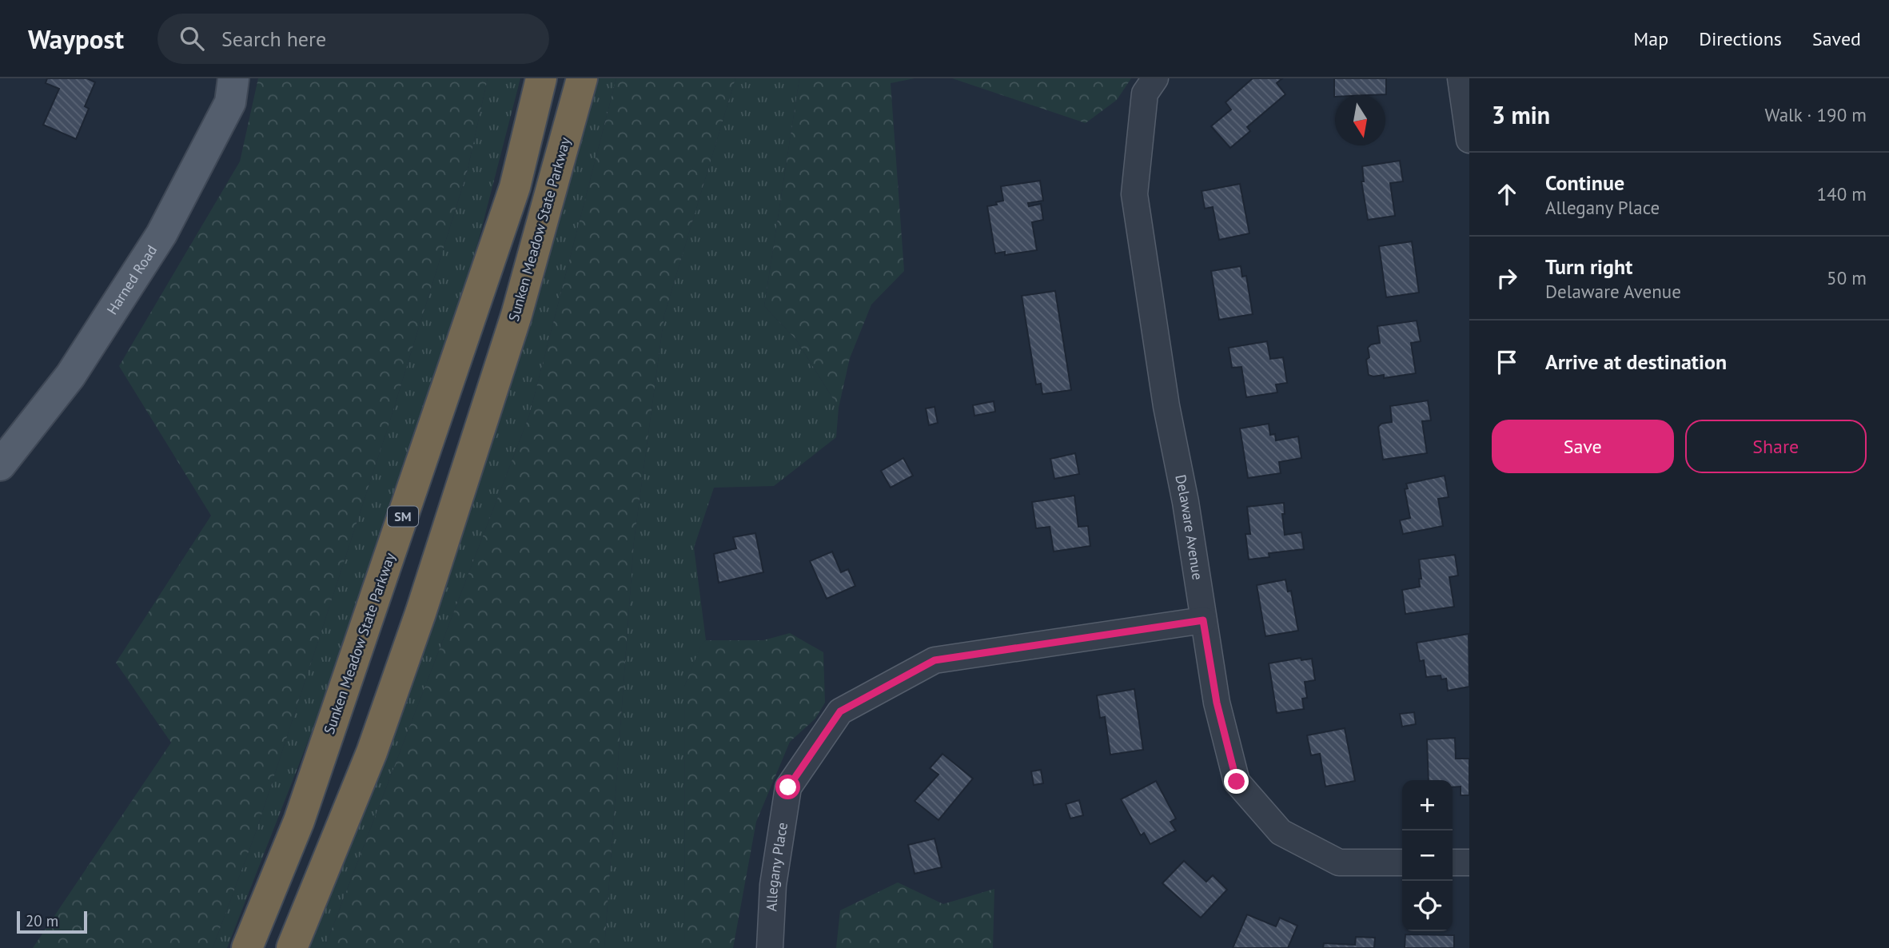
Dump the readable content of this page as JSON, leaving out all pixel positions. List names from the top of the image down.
{
  "streets": {
    "highway": ["Sunken Meadow State Parkway", "SM"],
    "main road": ["Harned Road"],
    "street": ["Delaware Avenue", "Allegany Place"]
  },
  "crossings": [
    ["Delaware Avenue", "Allegany Place"]
  ],
  "scale_bar": "20 m",
  "north": "bottom",
  "page": {
    "header": "Waypost",
    "search": "Search here",
    "nav": ["Map", "Directions", "Saved"],
    "heading": ["3 min", "Walk · 190 m"],
    "list": [
      ["Continue", "Allegany Place", "140 m"],
      ["Turn right", "Delaware Avenue", "50 m"],
      "Arrive at destination"
    ],
    "buttons": ["Save", "Share"],
    "map_buttons": ["+", "−"],
    "scale": "20 m"
  }
}
